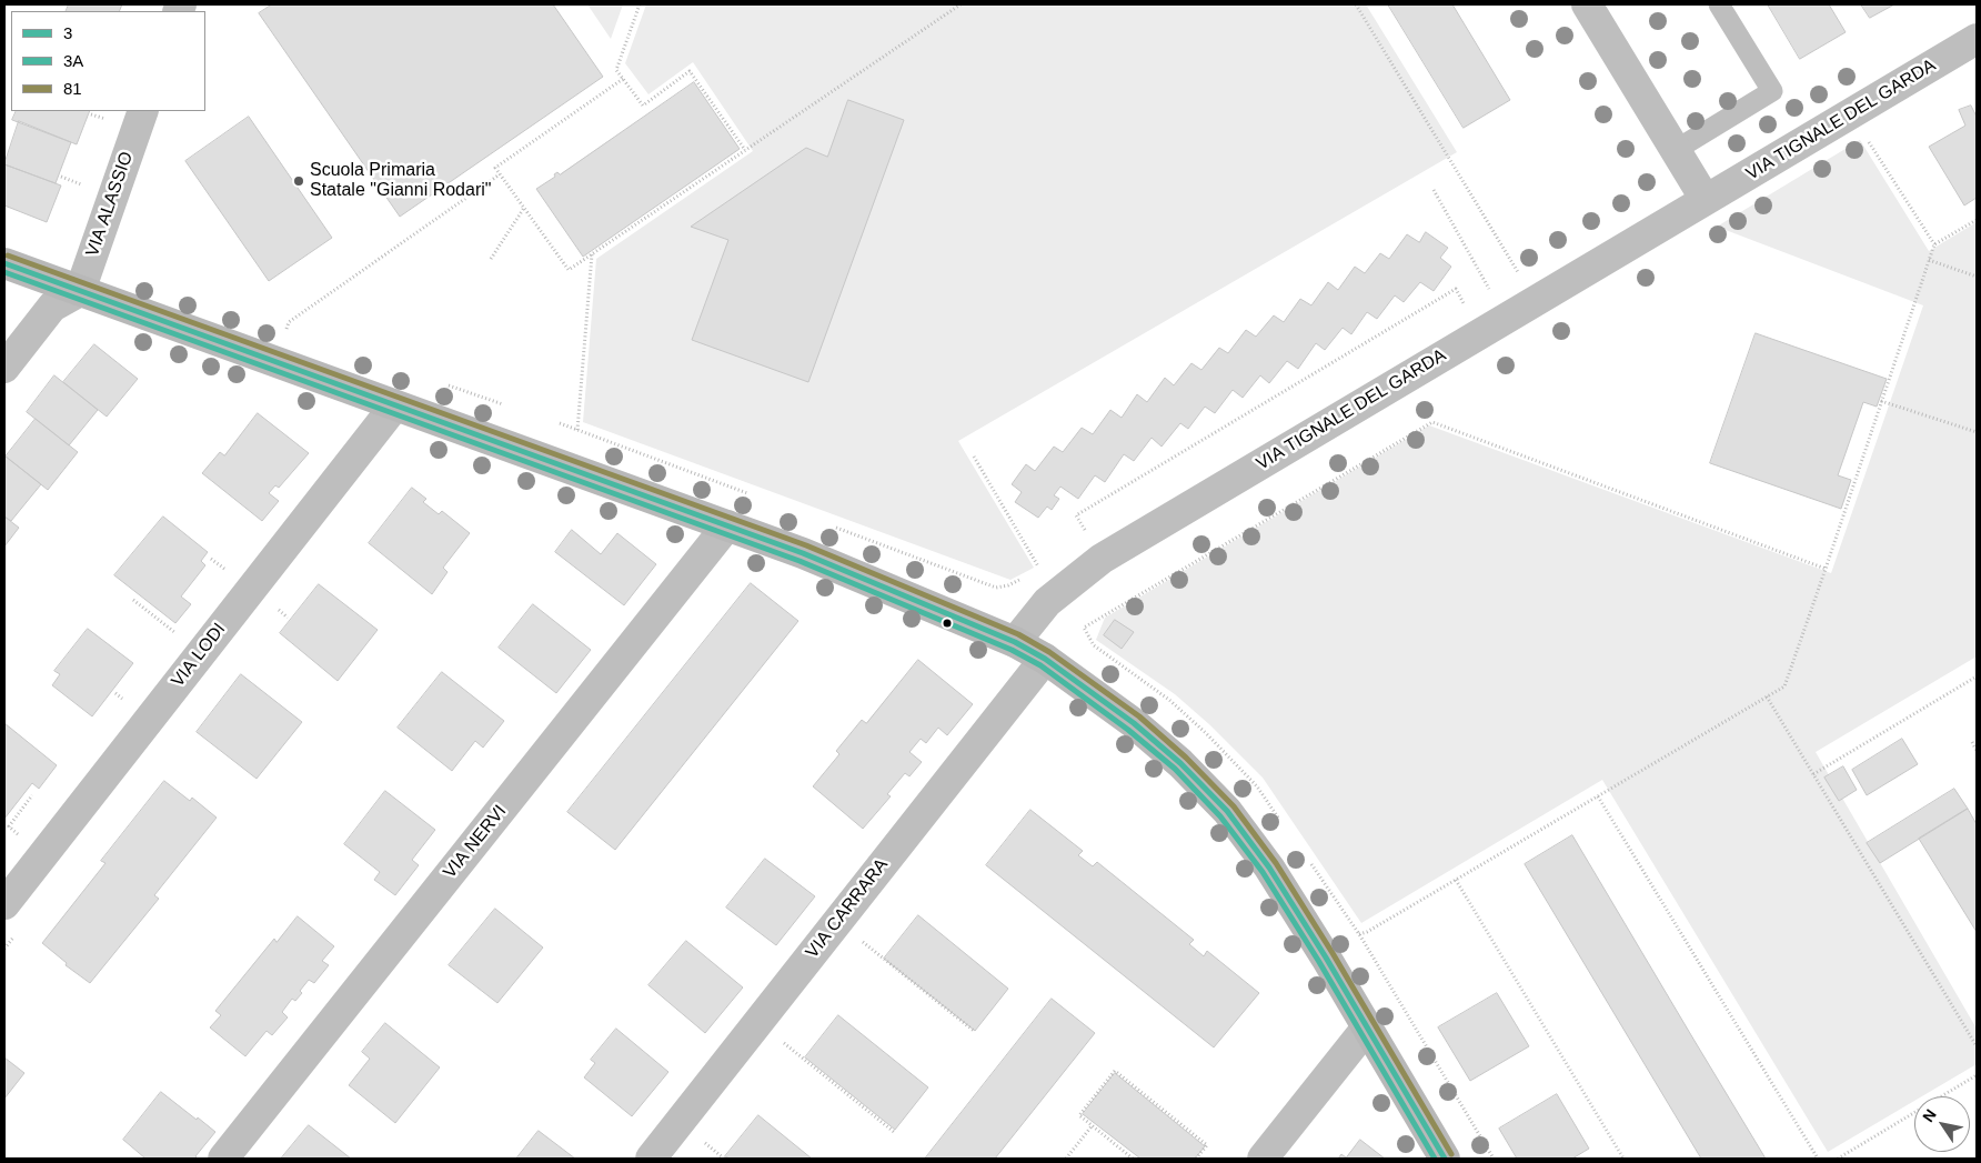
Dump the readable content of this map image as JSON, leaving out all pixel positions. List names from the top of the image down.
{
  "streets": {
    "street": [
      "VIA TIGNALE DEL GARDA",
      "VIA ALASSIO",
      "VIA LODI",
      "VIA NERVI",
      "VIA CARRARA"
    ]
  },
  "places": ["Scuola Primaria Statale \"Gianni Rodari\""],
  "lines": ["transit line 81", "transit line 3", "transit line 3A"],
  "legend": ["3", "3A", "81"],
  "north": "top left"
}
